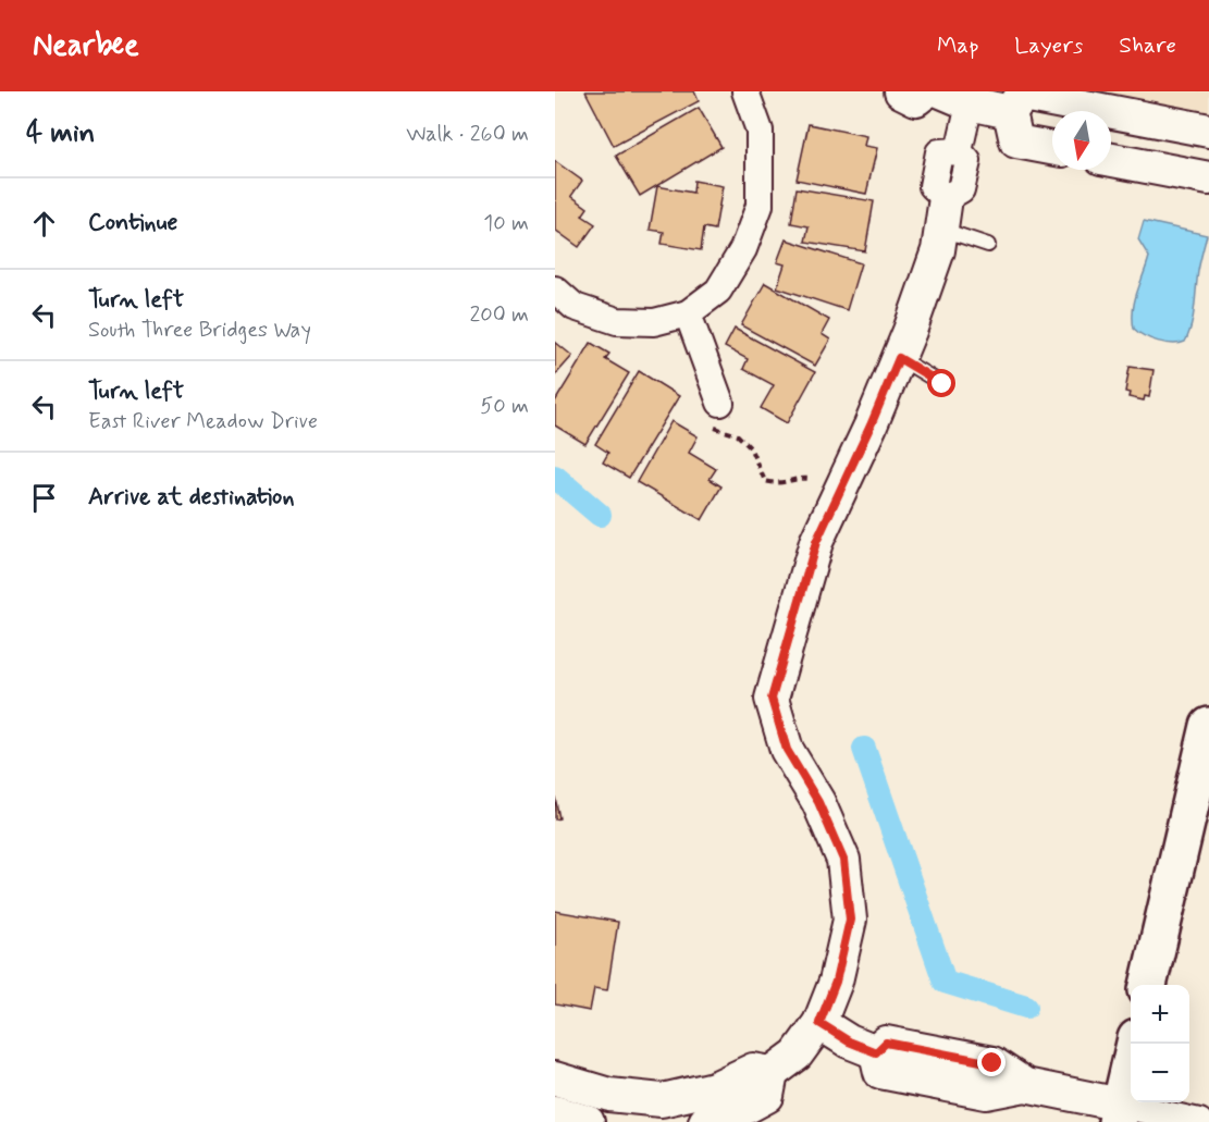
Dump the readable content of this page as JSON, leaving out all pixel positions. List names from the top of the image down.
{
  "north": "bottom",
  "page": {
    "header": "Nearbee",
    "nav": ["Map", "Layers", "Share"],
    "heading": ["4 min", "Walk · 260 m"],
    "list": [
      ["Continue", "10 m"],
      ["Turn left", "South Three Bridges Way", "200 m"],
      ["Turn left", "East River Meadow Drive", "50 m"],
      "Arrive at destination"
    ],
    "map_buttons": ["+", "−"]
  }
}
